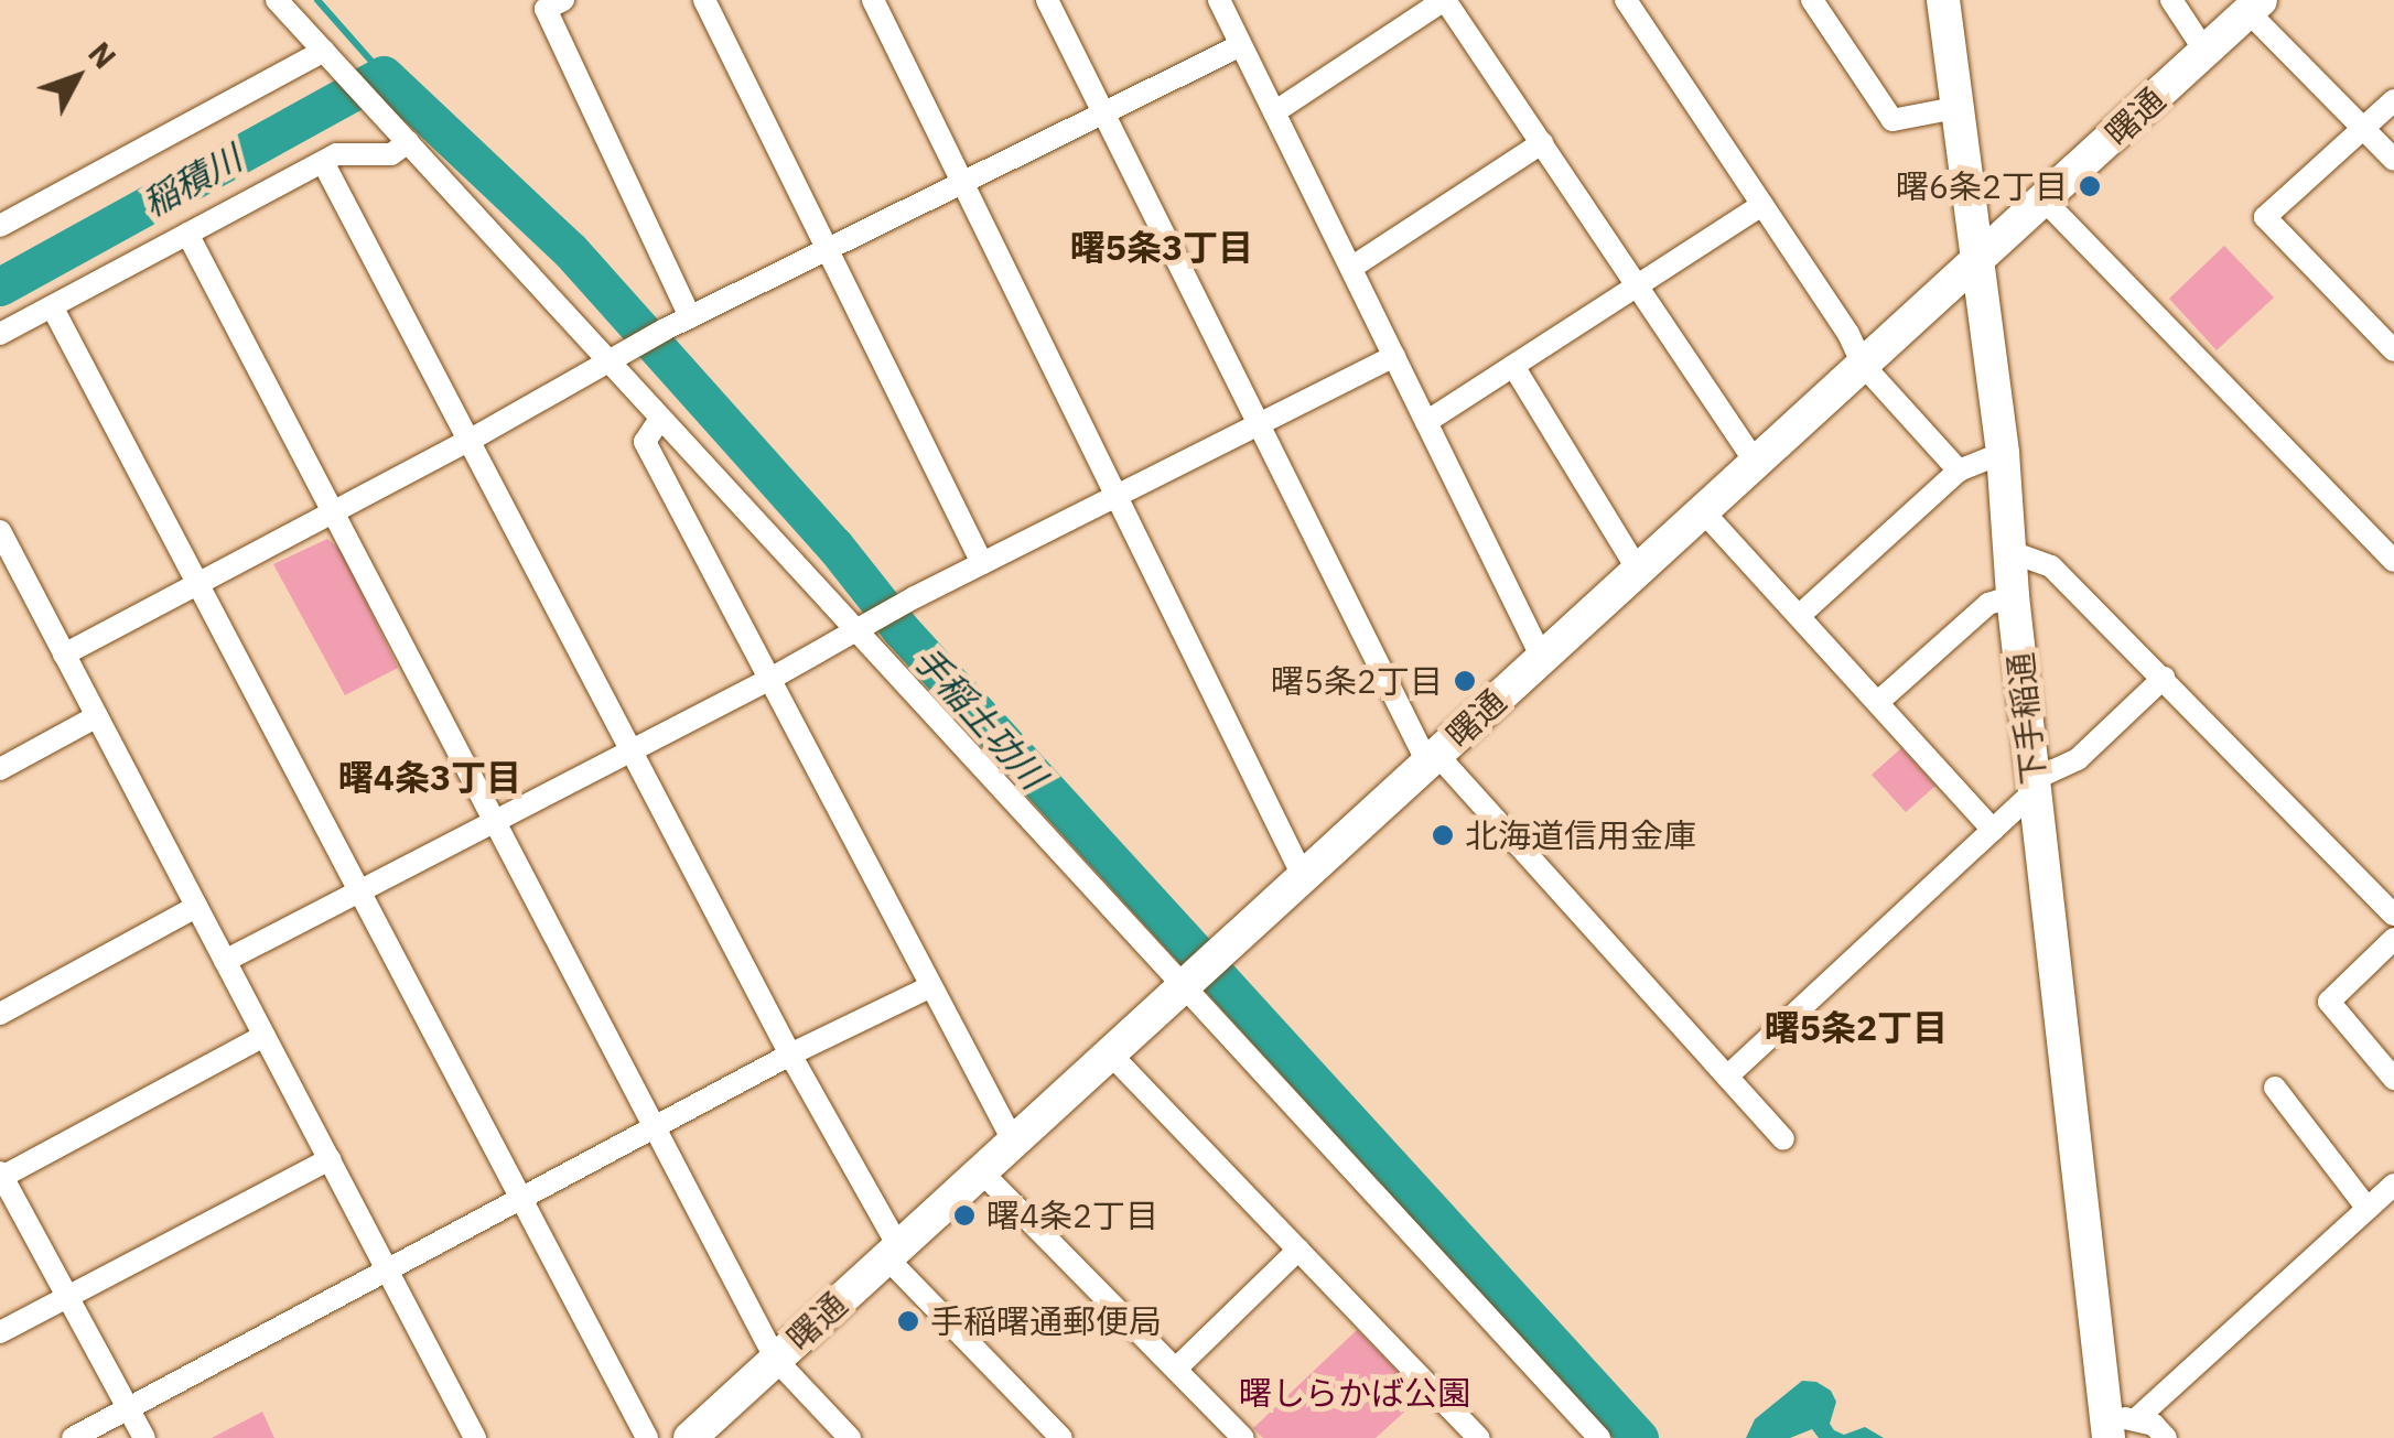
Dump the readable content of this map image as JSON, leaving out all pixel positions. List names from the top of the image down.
{
  "streets": {
    "street": ["曙通", "下手稲通"]
  },
  "crossings": [
    ["曙通", "下手稲通"]
  ],
  "districts": ["曙5条3丁目", "曙4条3丁目", "曙5条2丁目"],
  "water": ["稲積川", "手稲土功川"],
  "parks": ["曙しらかば公園"],
  "places": [
    "曙6条2丁目",
    "曙5条2丁目",
    "北海道信用金庫",
    "曙4条2丁目",
    "手稲曙通郵便局"
  ],
  "north": "top right"
}
